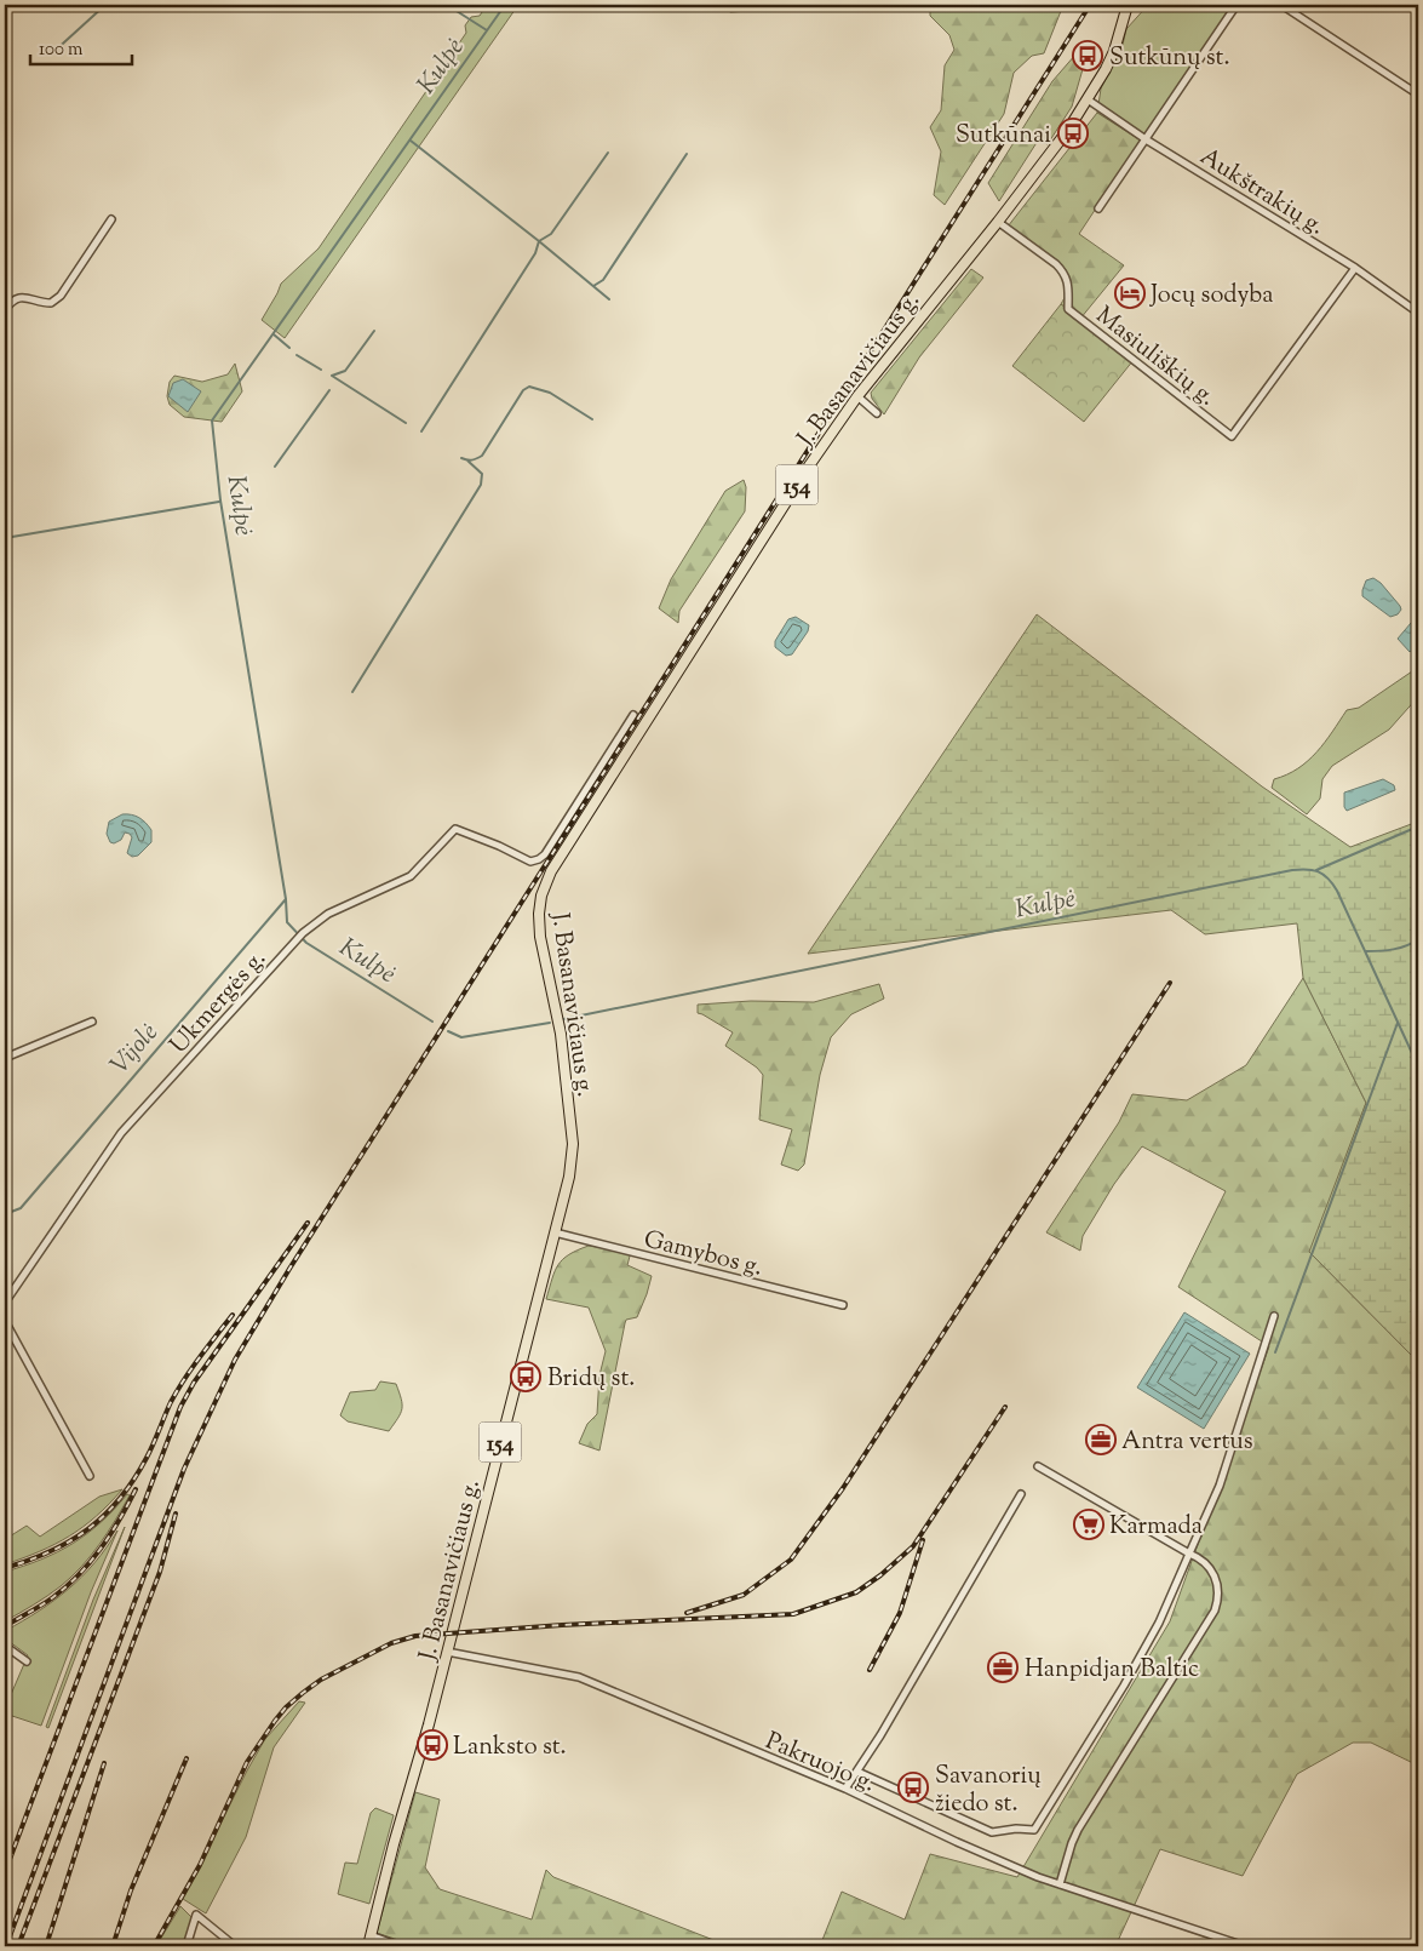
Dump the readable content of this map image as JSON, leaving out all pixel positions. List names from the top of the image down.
{
  "streets": {
    "main road": ["J. Basanavičiaus g.", "154"],
    "street": [
      "Aukštrakių g.",
      "Masiuliškių g.",
      "Ukmergės g.",
      "Gamybos g.",
      "Pakruojo g."
    ]
  },
  "crossings": [
    ["Aukštrakių g.", "Masiuliškių g."],
    ["Aukštrakių g.", "J. Basanavičiaus g."],
    ["Masiuliškių g.", "J. Basanavičiaus g."],
    ["J. Basanavičiaus g.", "Gamybos g."],
    ["J. Basanavičiaus g.", "Pakruojo g."]
  ],
  "water": ["Kulpė", "Vijolė"],
  "places": {
    "bus stop": [
      "Sutkūnų st.",
      "Sutkūnai",
      "Bridų st.",
      "Lanksto st.",
      "Savanorių žiedo st."
    ],
    "hotel": ["Jocų sodyba"],
    "office": ["Antra vertus", "Hanpidjan Baltic"],
    "supermarket": ["Karmada"]
  },
  "scale_bar": "100 m"
}
